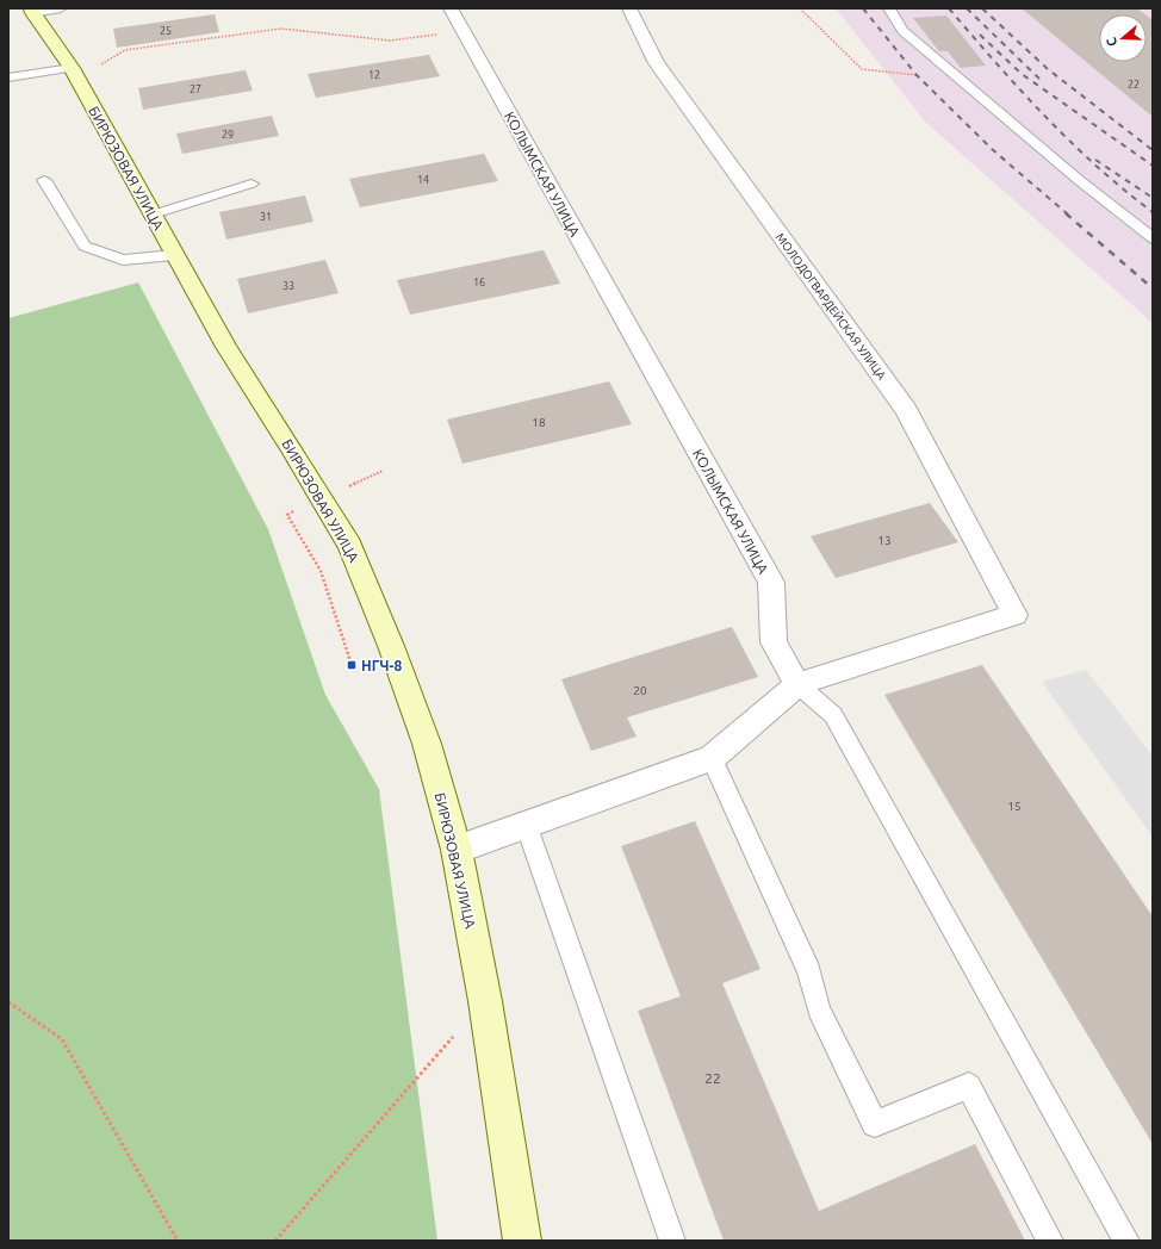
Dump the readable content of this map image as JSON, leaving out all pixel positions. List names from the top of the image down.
{
  "streets": {
    "main road": ["БИРЮЗОВАЯ УЛИЦА"],
    "street": ["КОЛЫМСКАЯ УЛИЦА", "МОЛОДОГВАРДЕЙСКАЯ УЛИЦА"]
  },
  "crossings": [
    ["КОЛЫМСКАЯ УЛИЦА", "МОЛОДОГВАРДЕЙСКАЯ УЛИЦА"]
  ],
  "places": {
    "transit": ["НГЧ-8"]
  },
  "house_numbers": [
    "25",
    "12",
    "22",
    "27",
    "29",
    "14",
    "31",
    "16",
    "33",
    "18",
    "13",
    "20",
    "15",
    "22"
  ],
  "north": "left"
}
